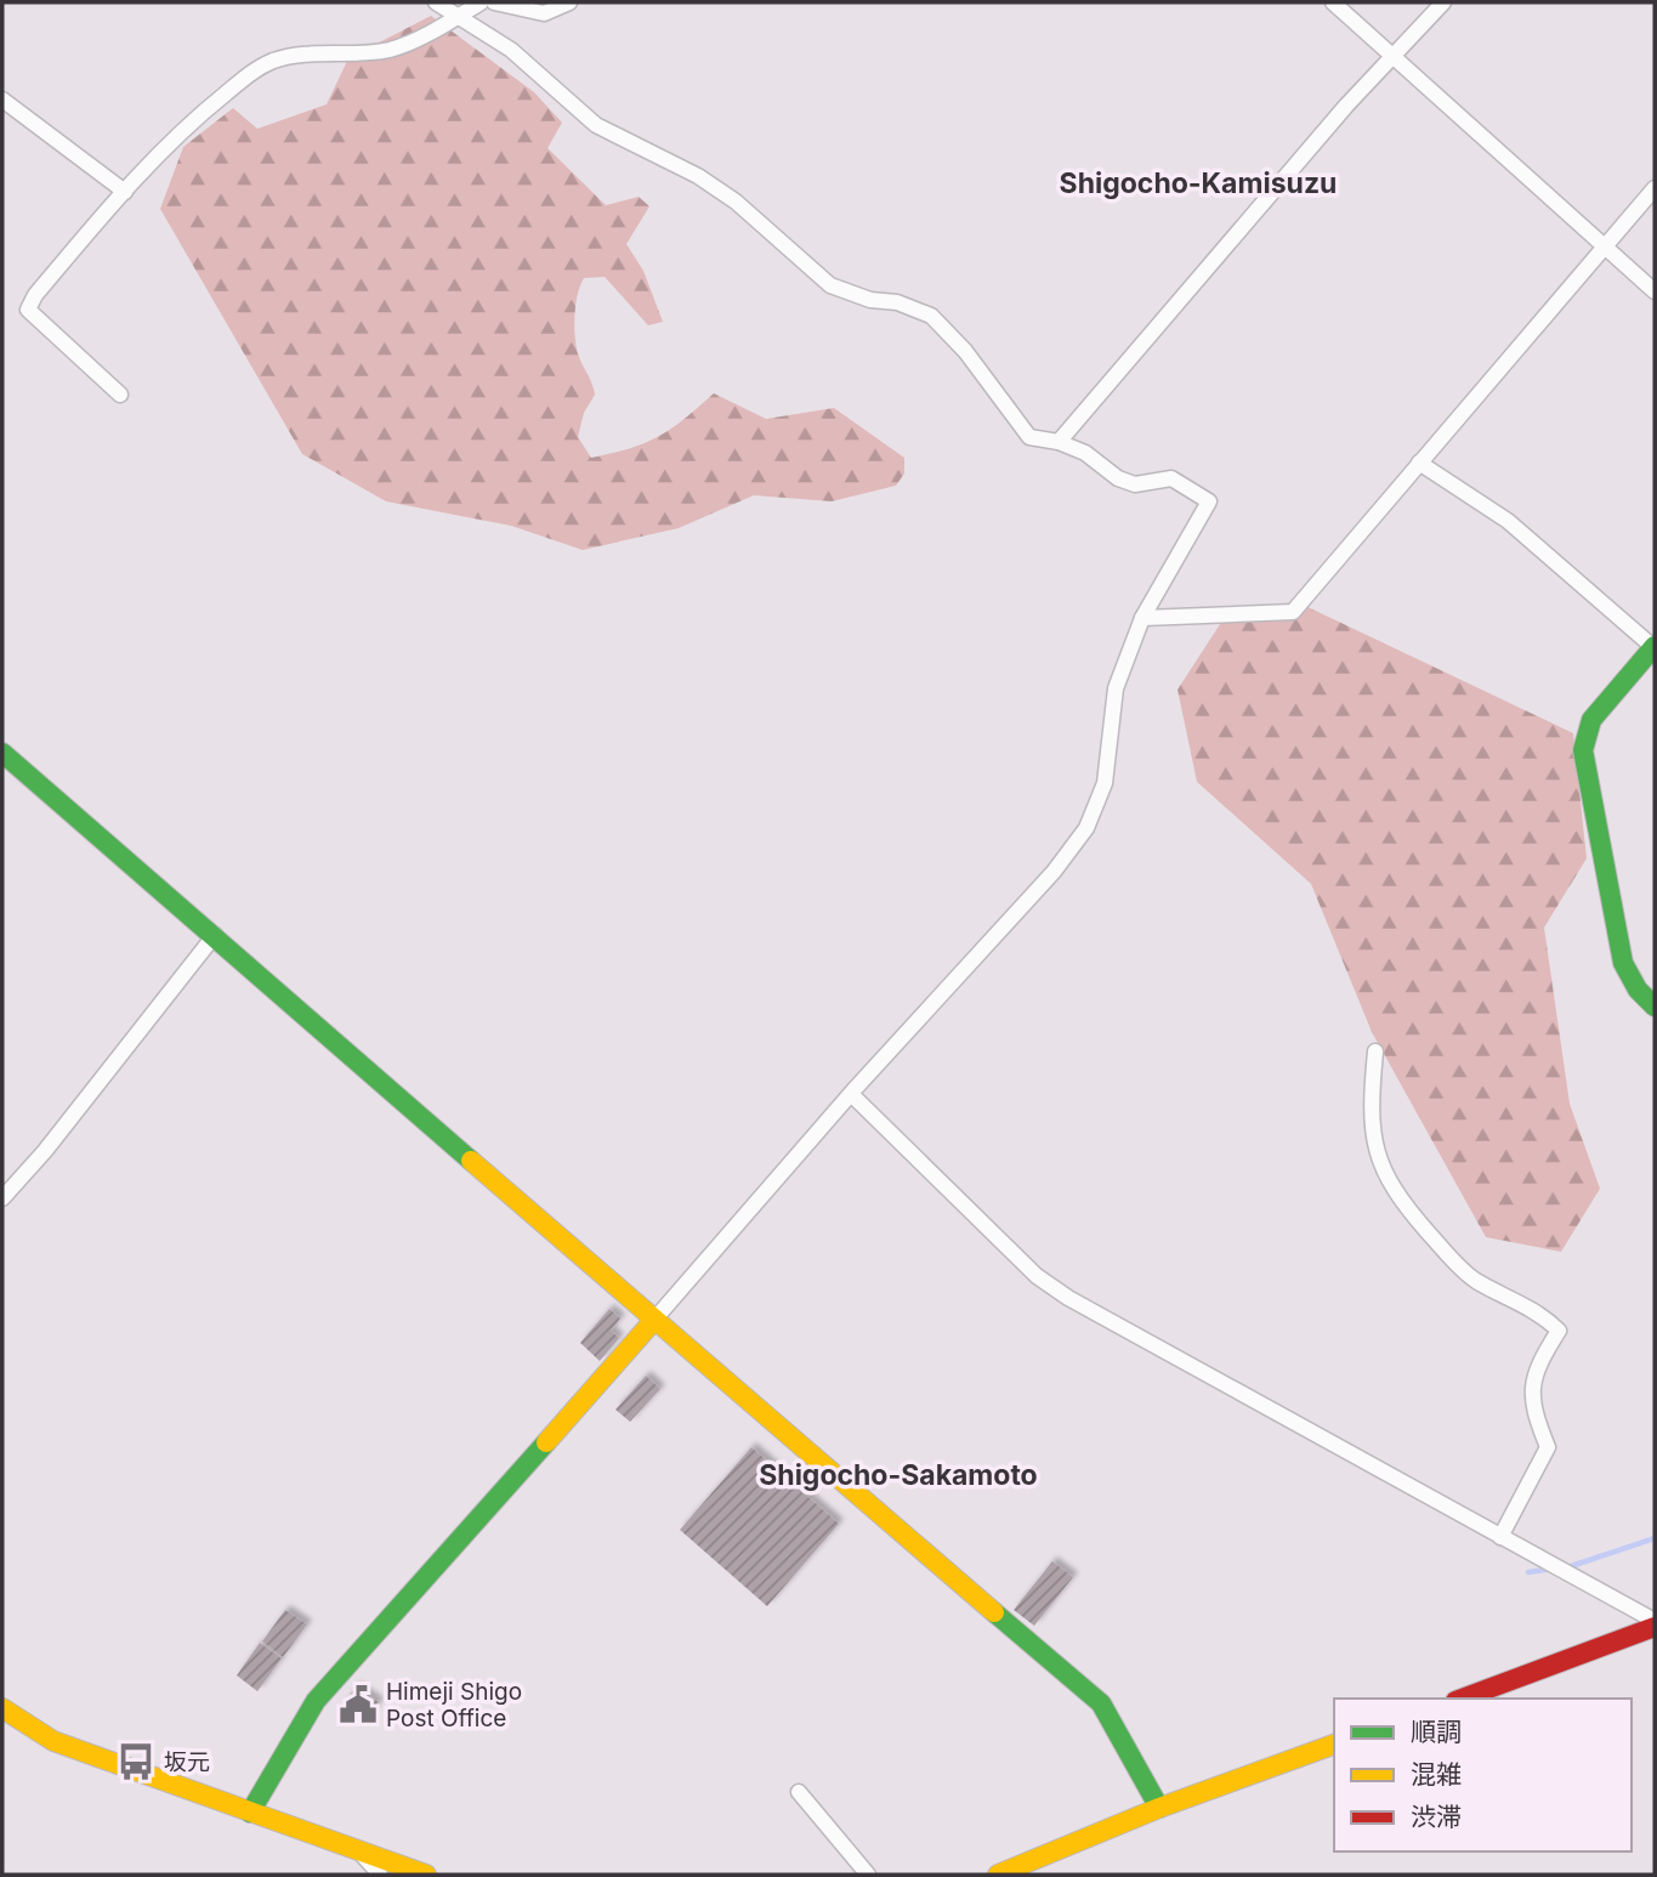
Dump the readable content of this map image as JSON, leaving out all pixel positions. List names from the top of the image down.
{
  "districts": ["Shigocho-Kamisuzu", "Shigocho-Sakamoto"],
  "places": {
    "public building": ["Himeji Shigo Post Office"],
    "bus stop": ["坂元"]
  },
  "legend": ["順調", "混雑", "渋滞"]
}
